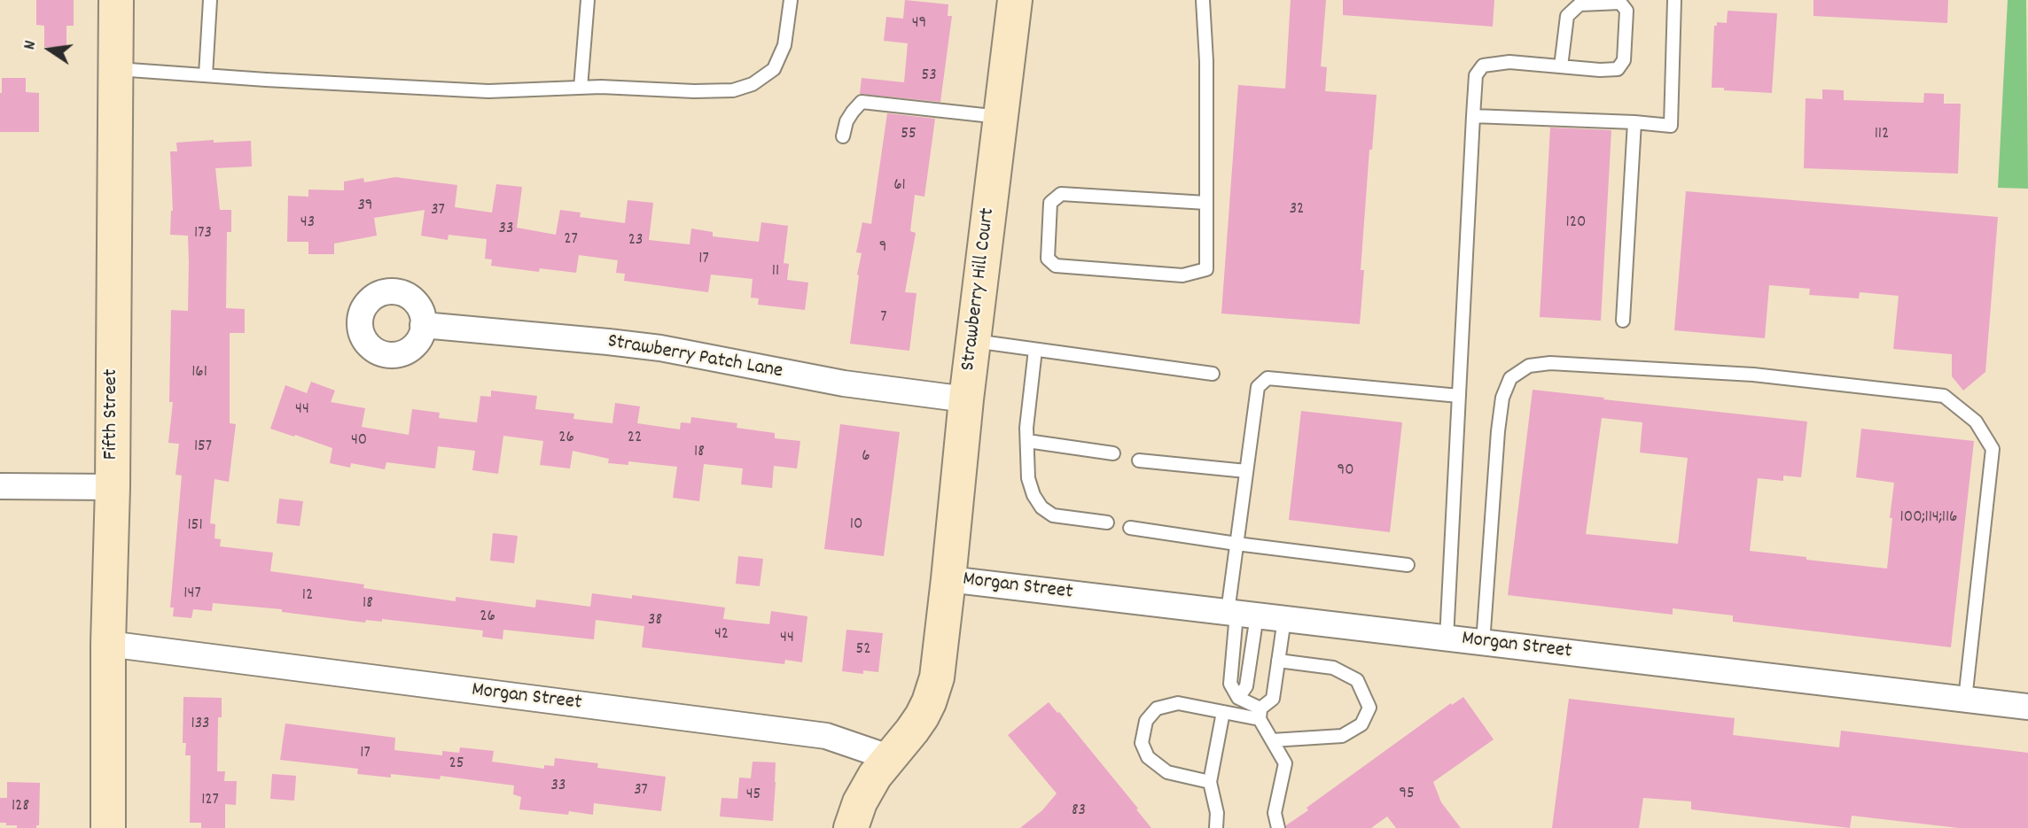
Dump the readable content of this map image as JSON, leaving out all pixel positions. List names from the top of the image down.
{
  "streets": {
    "street": [
      "Strawberry Hill Court",
      "Strawberry Patch Lane",
      "Fifth Street",
      "Morgan Street"
    ]
  },
  "crossings": [
    ["Strawberry Hill Court", "Strawberry Patch Lane"],
    ["Strawberry Hill Court", "Morgan Street"],
    ["Fifth Street", "Morgan Street"]
  ],
  "house_numbers": [
    "49",
    "53",
    "55",
    "112",
    "61",
    "39",
    "32",
    "37",
    "43",
    "120",
    "33",
    "173",
    "27",
    "23",
    "9",
    "17",
    "11",
    "7",
    "161",
    "44",
    "26",
    "22",
    "40",
    "157",
    "18",
    "6",
    "90",
    "100;114;116",
    "10",
    "151",
    "147",
    "12",
    "18",
    "26",
    "38",
    "42",
    "44",
    "52",
    "133",
    "17",
    "25",
    "33",
    "37",
    "95",
    "45",
    "127",
    "128",
    "83"
  ],
  "north": "left"
}
